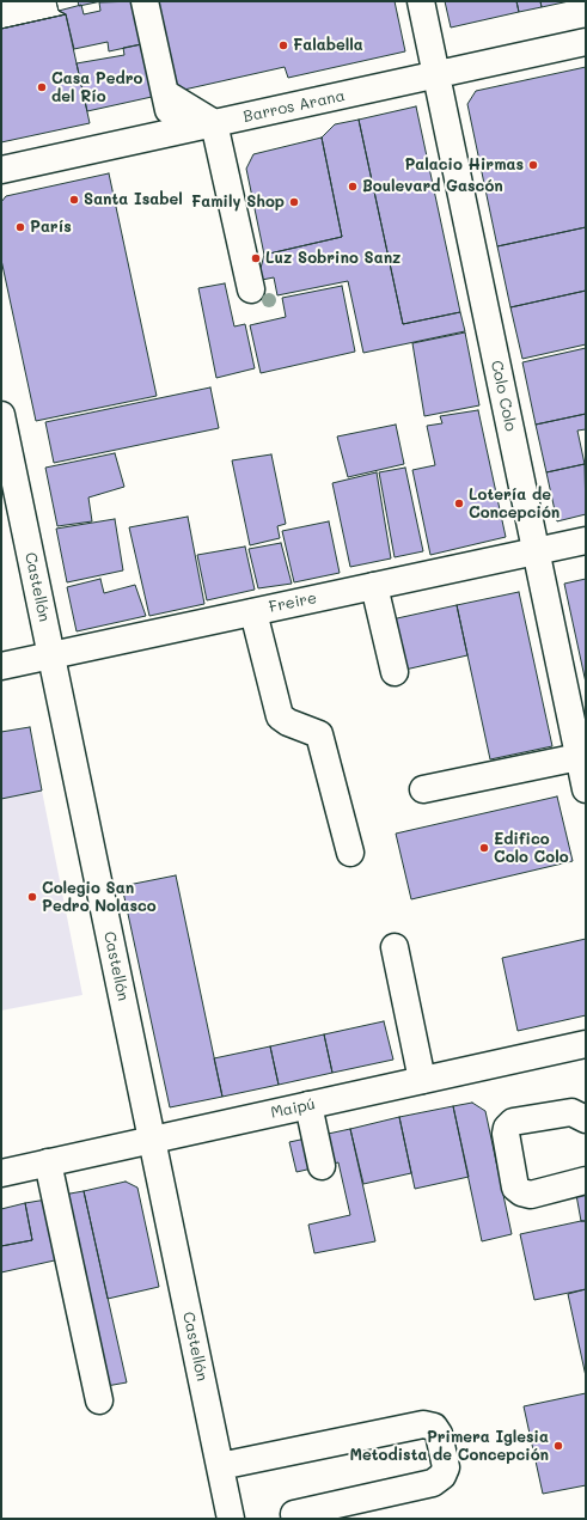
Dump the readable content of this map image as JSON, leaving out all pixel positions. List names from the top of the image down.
{
  "streets": {
    "street": [
      "Barros Arana",
      "Colo Colo",
      "Castellón",
      "Freire",
      "Maipú"
    ]
  },
  "crossings": [
    ["Barros Arana", "Colo Colo"],
    ["Colo Colo", "Freire"],
    ["Castellón", "Freire"],
    ["Castellón", "Maipú"]
  ],
  "places": [
    "Falabella",
    "Casa Pedro del Río",
    "Palacio Hirmas",
    "Boulevard Gascón",
    "Santa Isabel",
    "Family Shop",
    "París",
    "Luz Sobrino Sanz",
    "Lotería de Concepción",
    "Edifico Colo Colo",
    "Colegio San Pedro Nolasco",
    "Primera Iglesia Metodista de Concepción"
  ]
}
